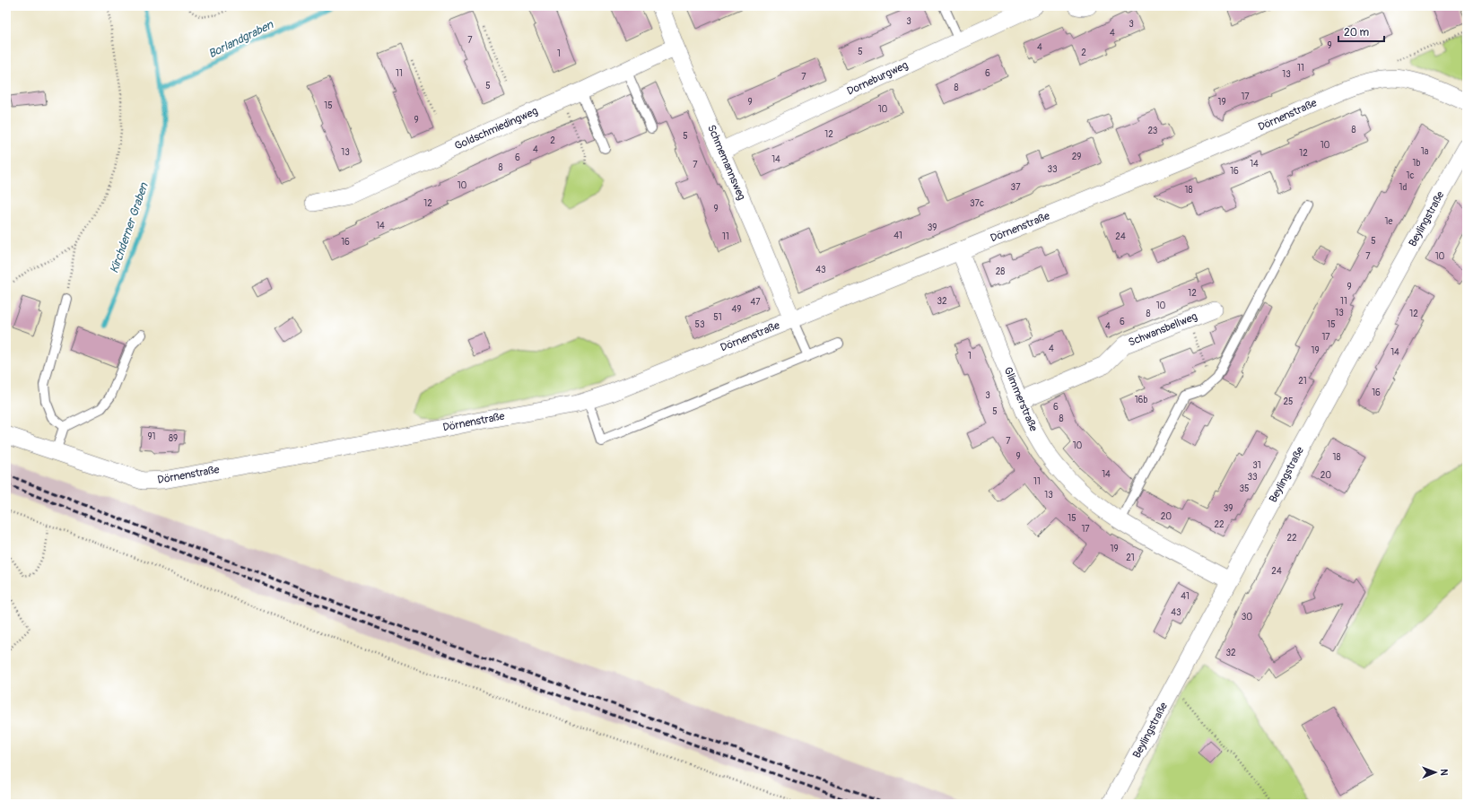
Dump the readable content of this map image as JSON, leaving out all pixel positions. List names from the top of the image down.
{
  "streets": {
    "street": [
      "Dorneburgweg",
      "Dörnenstraße",
      "Goldschmiedingweg",
      "Schmemannsweg",
      "Beylingstraße",
      "Schwansbellweg",
      "Glimmerstraße"
    ]
  },
  "crossings": [
    ["Dorneburgweg", "Schmemannsweg"],
    ["Dörnenstraße", "Schmemannsweg"],
    ["Dörnenstraße", "Glimmerstraße"],
    ["Goldschmiedingweg", "Schmemannsweg"],
    ["Beylingstraße", "Glimmerstraße"],
    ["Schwansbellweg", "Glimmerstraße"]
  ],
  "water": ["Borlandgraben", "Kirchderner Graben"],
  "house_numbers": [
    "3",
    "3",
    "4",
    "7",
    "9",
    "4",
    "5",
    "2",
    "1",
    "11",
    "11",
    "6",
    "13",
    "7",
    "5",
    "8",
    "17",
    "9",
    "19",
    "15",
    "10",
    "9",
    "8",
    "23",
    "12",
    "5",
    "2",
    "10",
    "4",
    "1a",
    "13",
    "12",
    "29",
    "6",
    "14",
    "1b",
    "14",
    "7",
    "8",
    "33",
    "16",
    "1c",
    "10",
    "37",
    "1d",
    "18",
    "12",
    "37c",
    "9",
    "1e",
    "14",
    "39",
    "41",
    "11",
    "24",
    "5",
    "16",
    "7",
    "10",
    "43",
    "28",
    "9",
    "12",
    "32",
    "11",
    "47",
    "10",
    "49",
    "13",
    "8",
    "12",
    "51",
    "6",
    "53",
    "15",
    "4",
    "17",
    "4",
    "19",
    "14",
    "1",
    "21",
    "16",
    "3",
    "16b",
    "25",
    "6",
    "5",
    "8",
    "91",
    "89",
    "7",
    "10",
    "9",
    "18",
    "31",
    "14",
    "20",
    "33",
    "11",
    "35",
    "13",
    "39",
    "20",
    "15",
    "22",
    "17",
    "22",
    "19",
    "21",
    "24",
    "41",
    "43",
    "30",
    "32"
  ],
  "scale_bar": "20 m",
  "north": "right"
}
